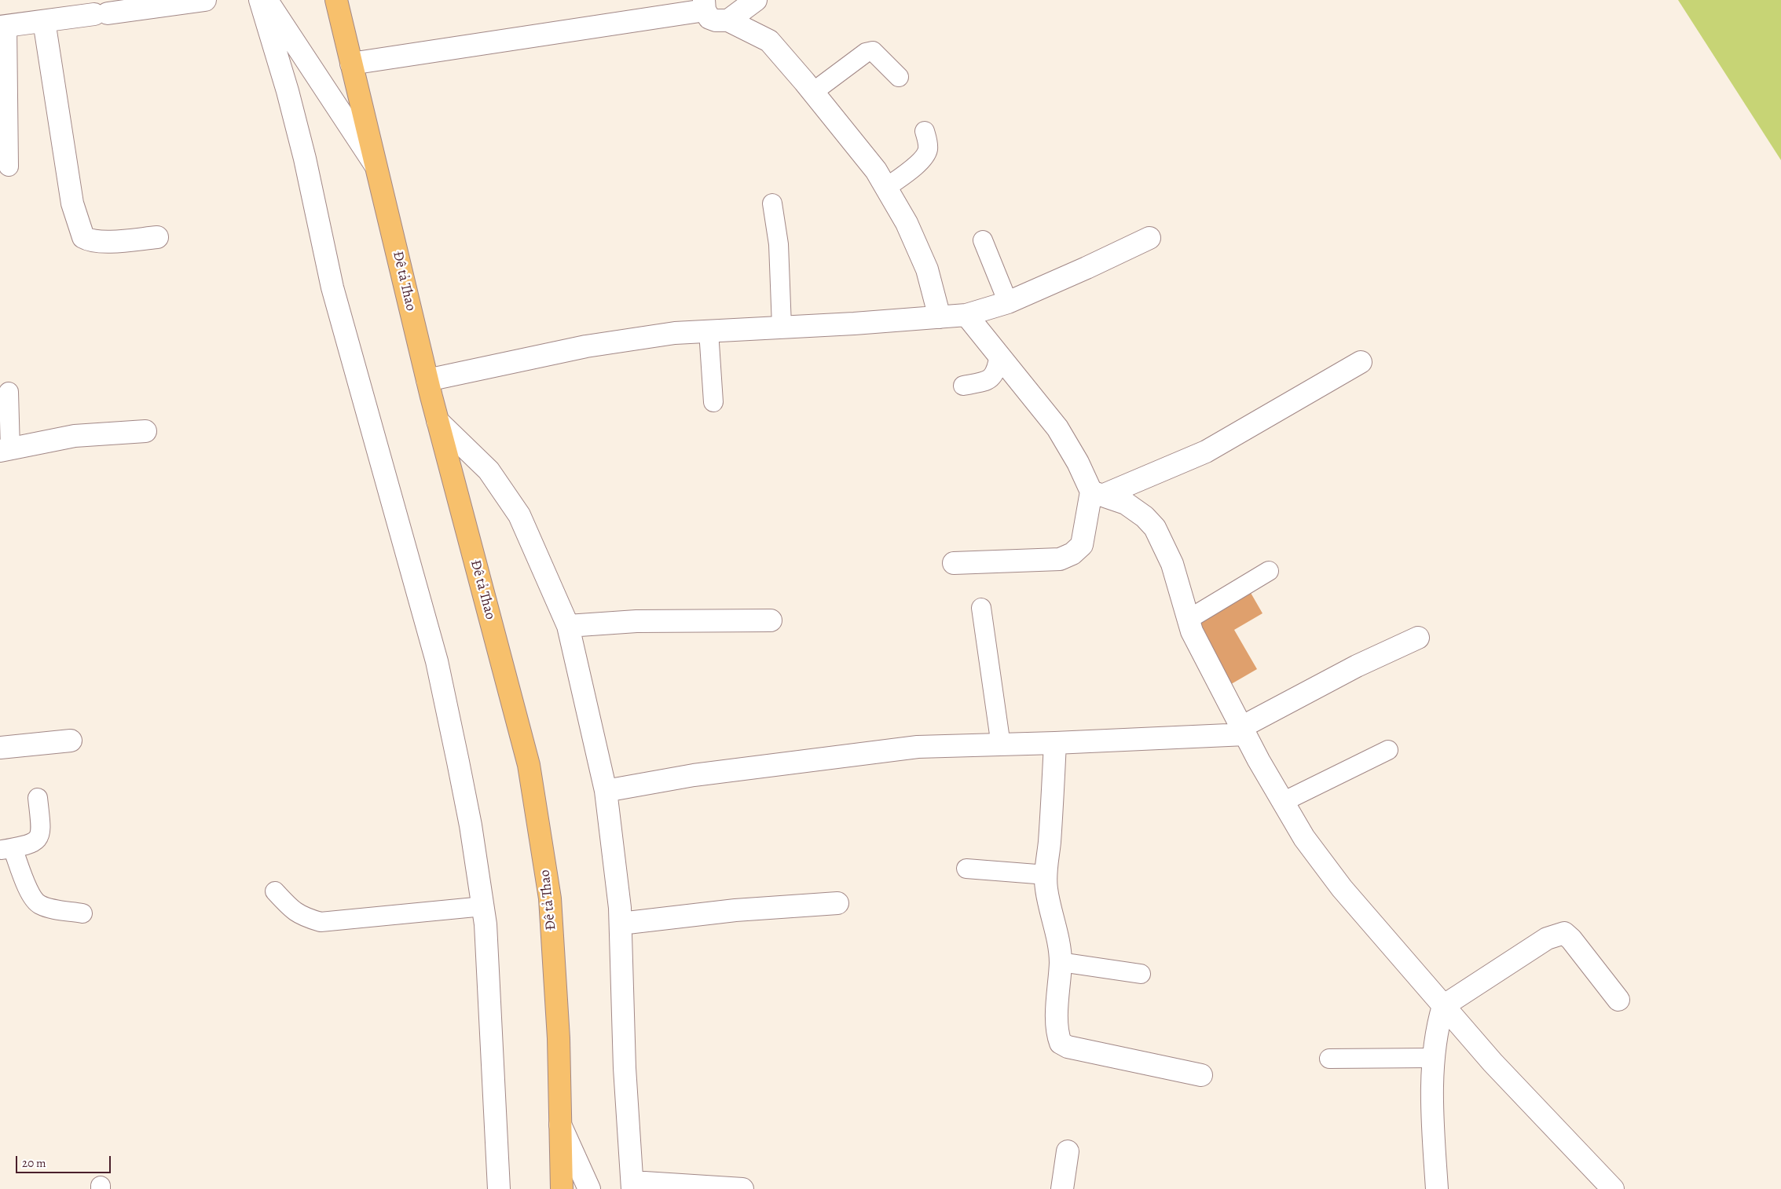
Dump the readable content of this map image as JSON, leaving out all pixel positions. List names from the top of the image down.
{
  "streets": {
    "main road": ["Đê tả Thao"]
  },
  "scale_bar": "20 m"
}
